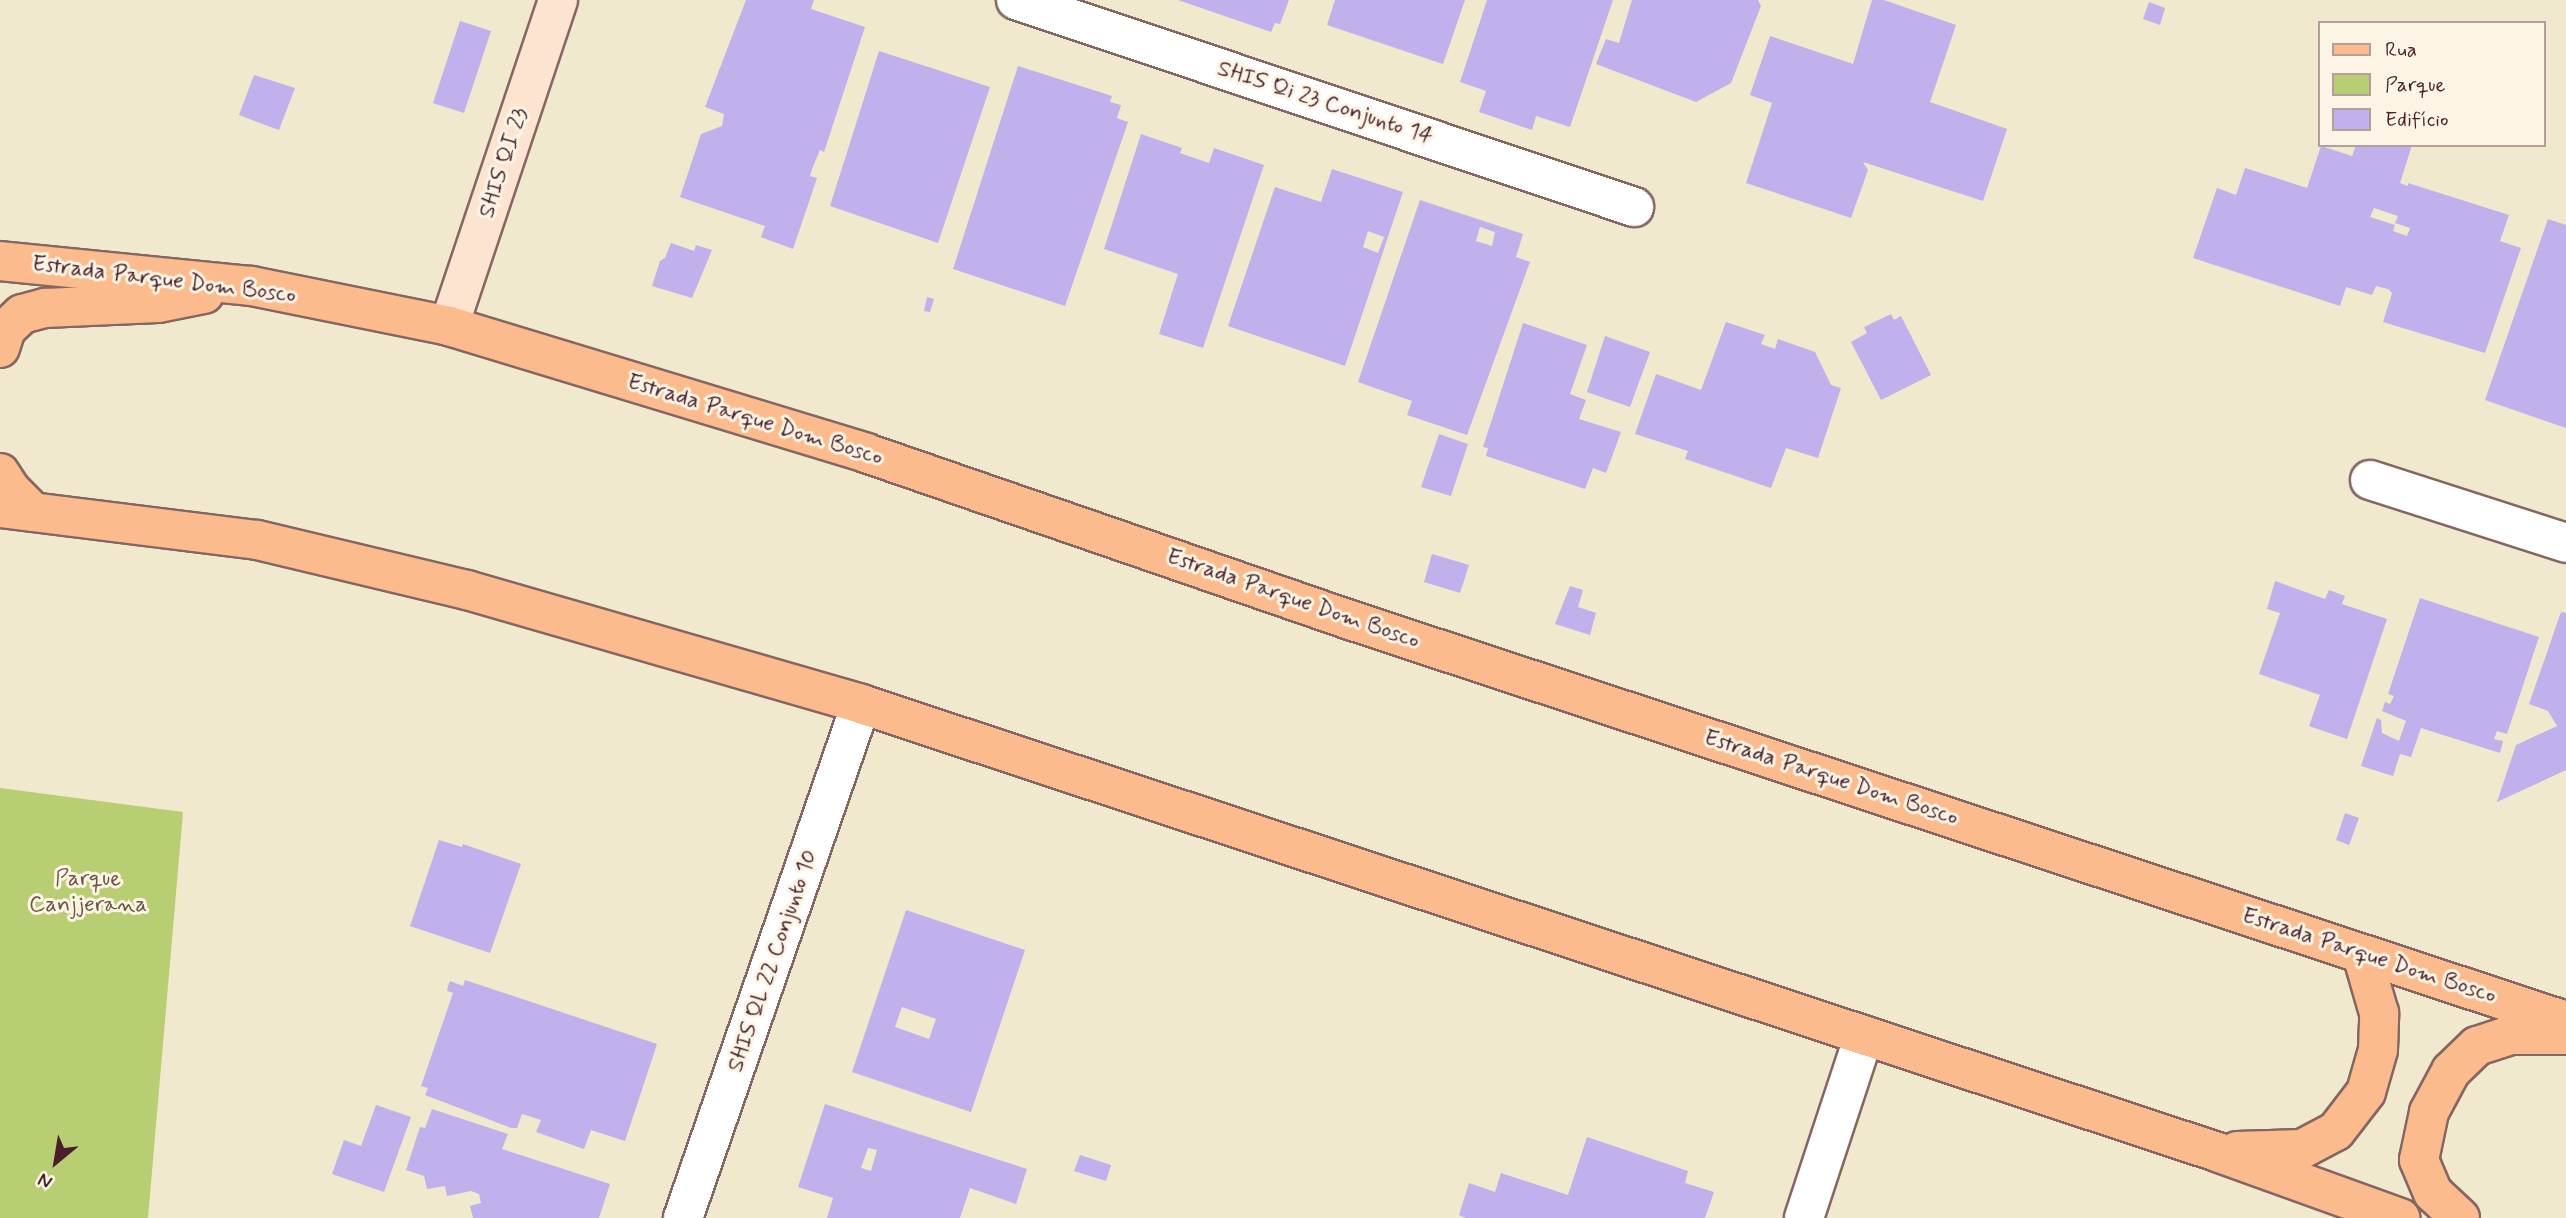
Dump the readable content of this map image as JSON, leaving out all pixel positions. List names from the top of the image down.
{
  "streets": {
    "main road": ["Estrada Parque Dom Bosco"],
    "street": ["SHIS Qi 23 Conjunto 14", "SHIS QI 23", "SHIS QL 22 Conjunto 10"]
  },
  "crossings": [
    ["SHIS QI 23", "Estrada Parque Dom Bosco"]
  ],
  "parks": ["Parque Canjjerana"],
  "legend": ["Rua", "Parque", "Edifício"],
  "north": "bottom left"
}
